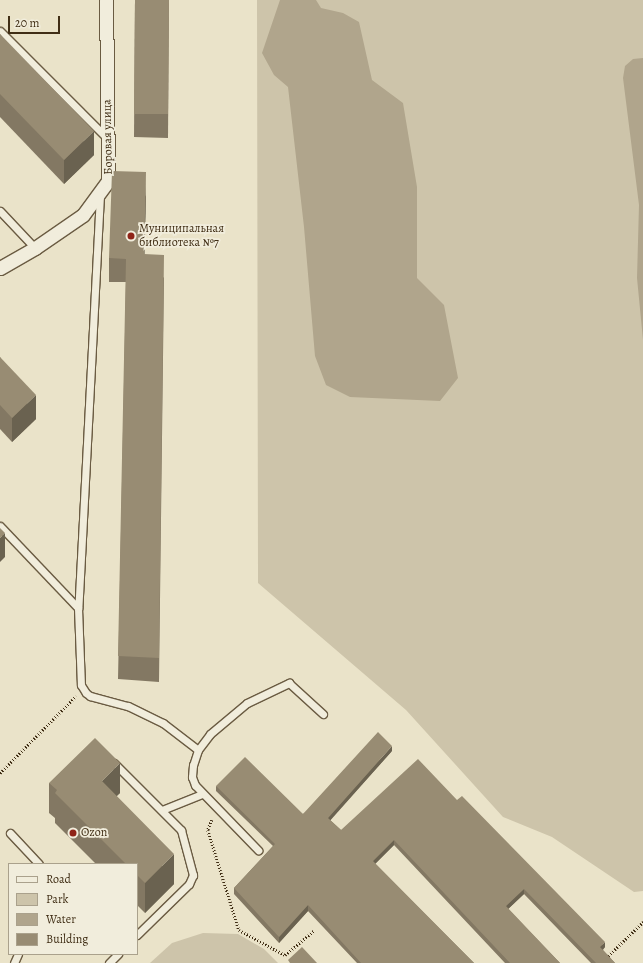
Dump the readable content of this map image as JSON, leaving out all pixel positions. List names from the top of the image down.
{
  "streets": {
    "street": ["Боровая улица"]
  },
  "places": ["Муниципальная библиотека №7", "Ozon"],
  "legend": [
    "Road",
    "Park",
    "Water",
    "Building"
  ],
  "scale_bar": "20 m"
}
